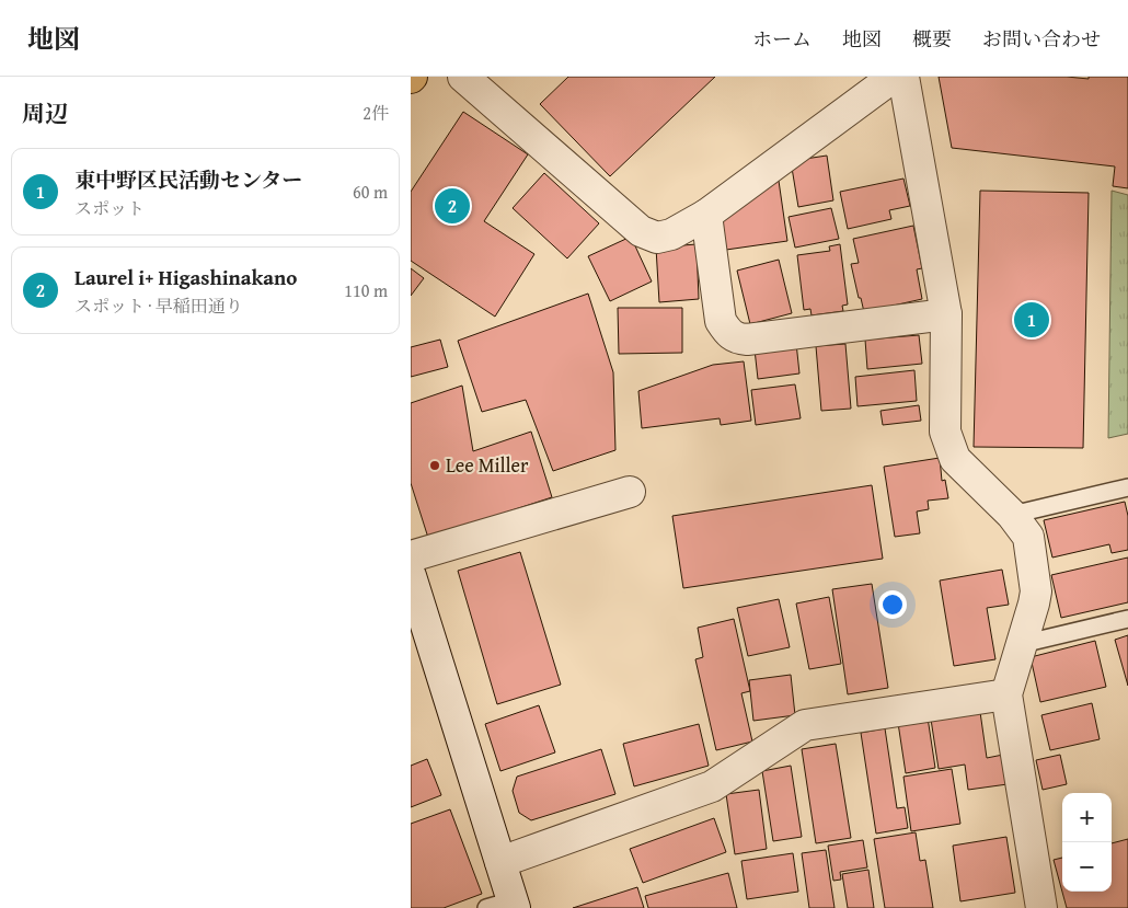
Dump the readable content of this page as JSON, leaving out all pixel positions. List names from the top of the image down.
{
  "places": ["Lee Miller"],
  "page": {
    "header": "地図",
    "nav": [
      "ホーム",
      "地図",
      "概要",
      "お問い合わせ"
    ],
    "heading": ["周辺", "2件"],
    "list": [
      {
        "mark": "1",
        "name": "東中野区民活動センター",
        "note": "スポット",
        "value": "60 m"
      },
      {
        "mark": "2",
        "name": "Laurel i+ Higashinakano",
        "note": "スポット · 早稲田通り",
        "value": "110 m"
      }
    ],
    "pins": ["2", "1"],
    "map_buttons": ["+", "−"]
  }
}
